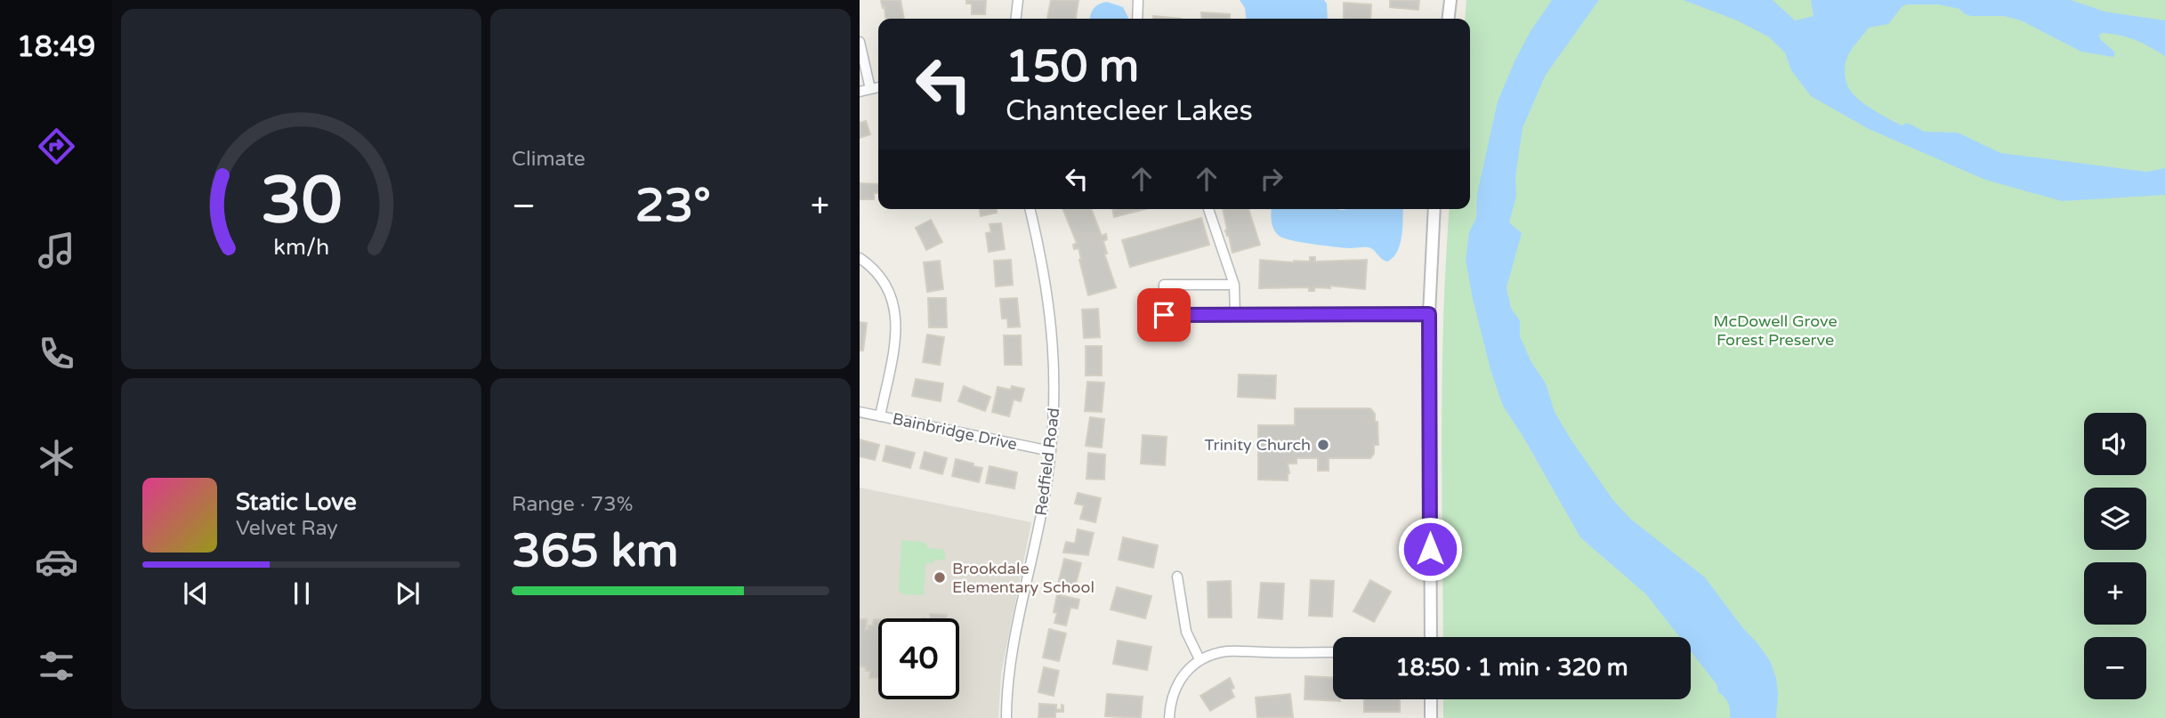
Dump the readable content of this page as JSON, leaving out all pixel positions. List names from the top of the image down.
{
  "streets": {
    "street": ["Bainbridge Drive", "Redfield Road"]
  },
  "crossings": [
    ["Bainbridge Drive", "Redfield Road"]
  ],
  "parks": ["McDowell Grove Forest Preserve"],
  "places": ["Trinity Church", "Brookdale Elementary School"],
  "page": {
    "tabs": "18:49",
    "tile": [
      "Climate",
      ["Range · 73%", "365 km"]
    ],
    "turn": ["150 m", "Chantecleer Lakes"],
    "heat": ["−", "23°", "+"],
    "map_buttons": ["+", "−"],
    "song": ["Static Love", "Velvet Ray"],
    "limit": "40",
    "trip": "18:50 · 1 min · 320 m",
    "gauge": ["30", "km/h"]
  }
}
